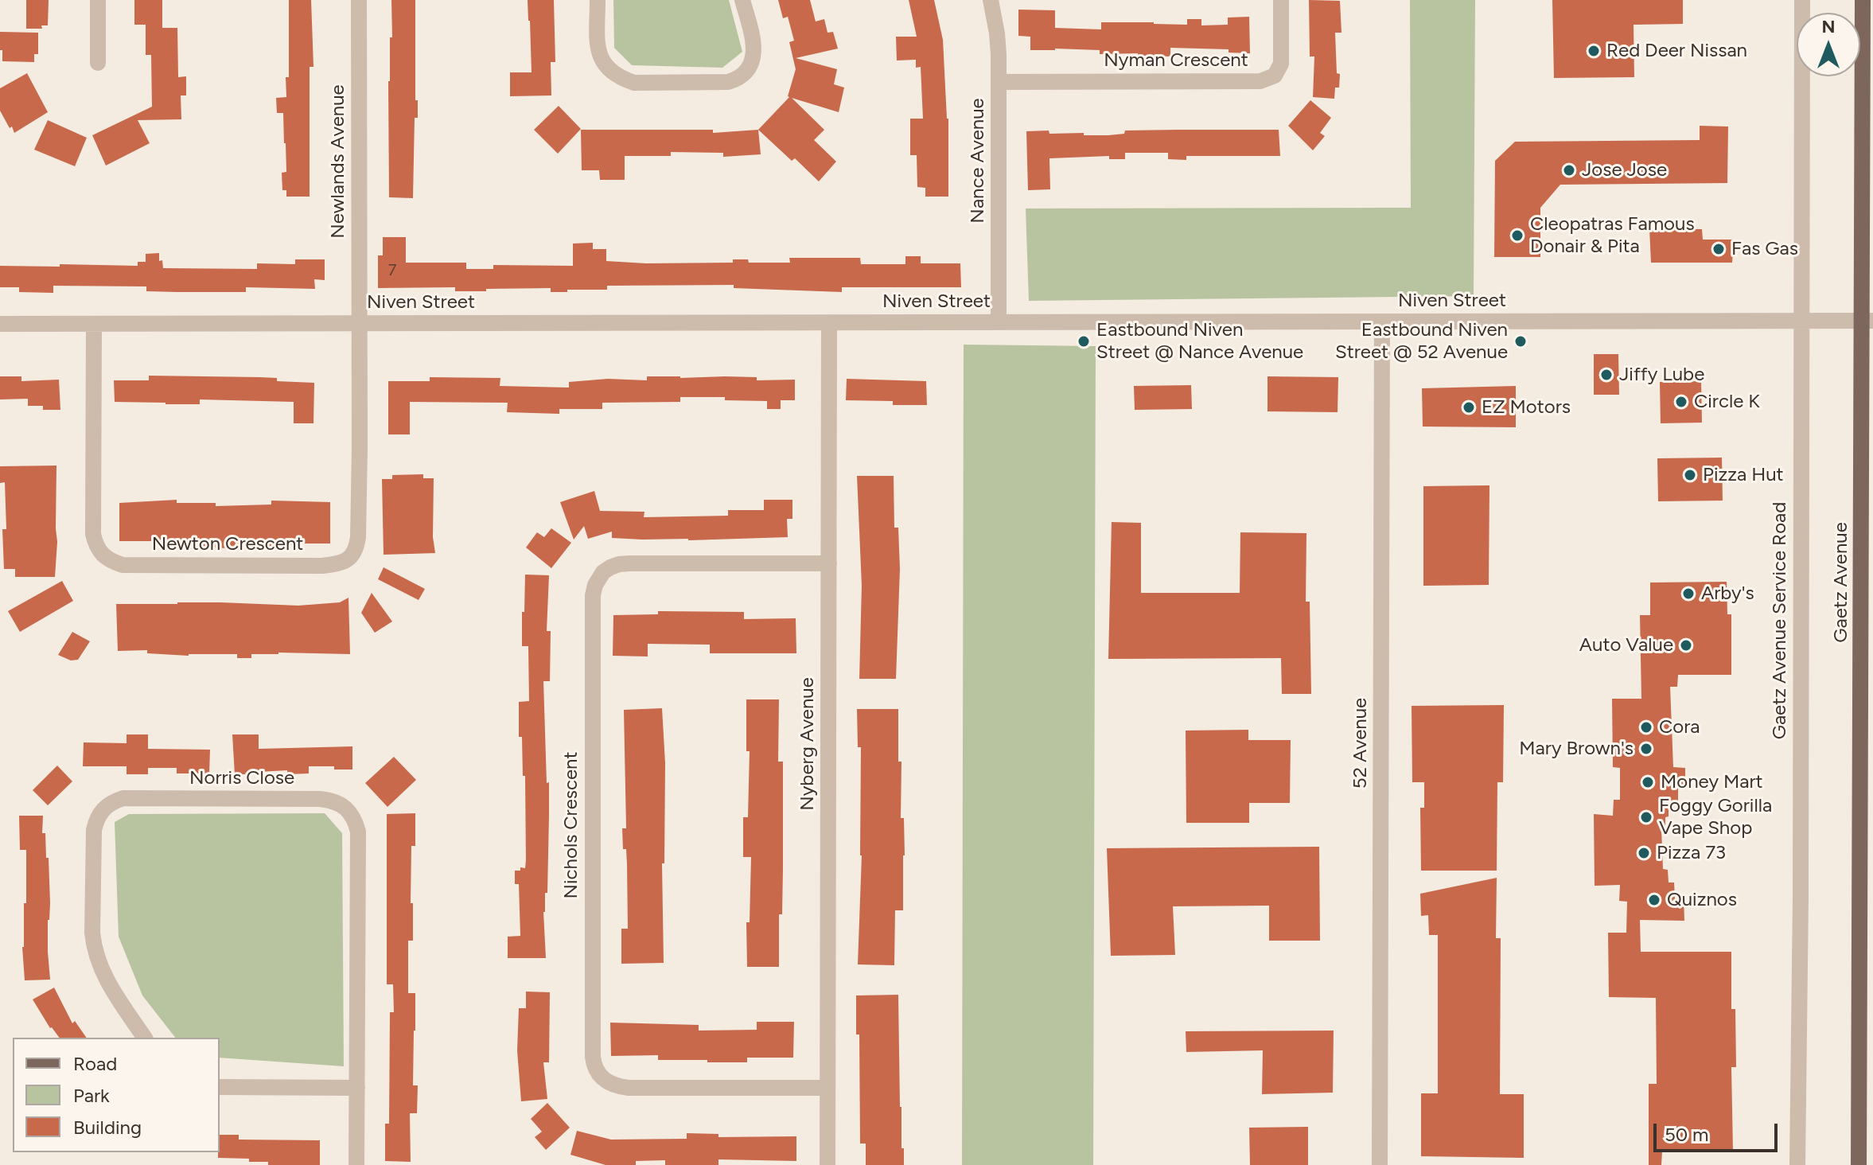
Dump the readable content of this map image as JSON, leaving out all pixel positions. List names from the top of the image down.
{
  "streets": {
    "main road": ["Gaetz Avenue"],
    "street": [
      "Nyman Crescent",
      "Nance Avenue",
      "Newlands Avenue",
      "Niven Street",
      "Newton Crescent",
      "Gaetz Avenue Service Road",
      "52 Avenue",
      "Nyberg Avenue",
      "Norris Close",
      "Nichols Crescent"
    ]
  },
  "crossings": [
    ["Nyman Crescent", "Nance Avenue"],
    ["Nance Avenue", "Niven Street"],
    ["Newlands Avenue", "Niven Street"],
    ["Newlands Avenue", "Newton Crescent"],
    ["Niven Street", "Newton Crescent"],
    ["Niven Street", "Gaetz Avenue"],
    ["Niven Street", "Gaetz Avenue Service Road"],
    ["Niven Street", "52 Avenue"],
    ["Niven Street", "Nyberg Avenue"],
    ["Nyberg Avenue", "Nichols Crescent"]
  ],
  "places": [
    "Red Deer Nissan",
    "Jose Jose",
    "Cleopatras Famous Donair & Pita",
    "Fas Gas",
    "Eastbound Niven Street @ Nance Avenue",
    "Eastbound Niven Street @ 52 Avenue",
    "Jiffy Lube",
    "Circle K",
    "EZ Motors",
    "Pizza Hut",
    "Arby's",
    "Auto Value",
    "Cora",
    "Mary Brown's",
    "Money Mart",
    "Foggy Gorilla Vape Shop",
    "Pizza 73",
    "Quiznos"
  ],
  "house_numbers": ["7"],
  "legend": ["Road", "Park", "Building"],
  "scale_bar": "50 m",
  "north": "top"
}
